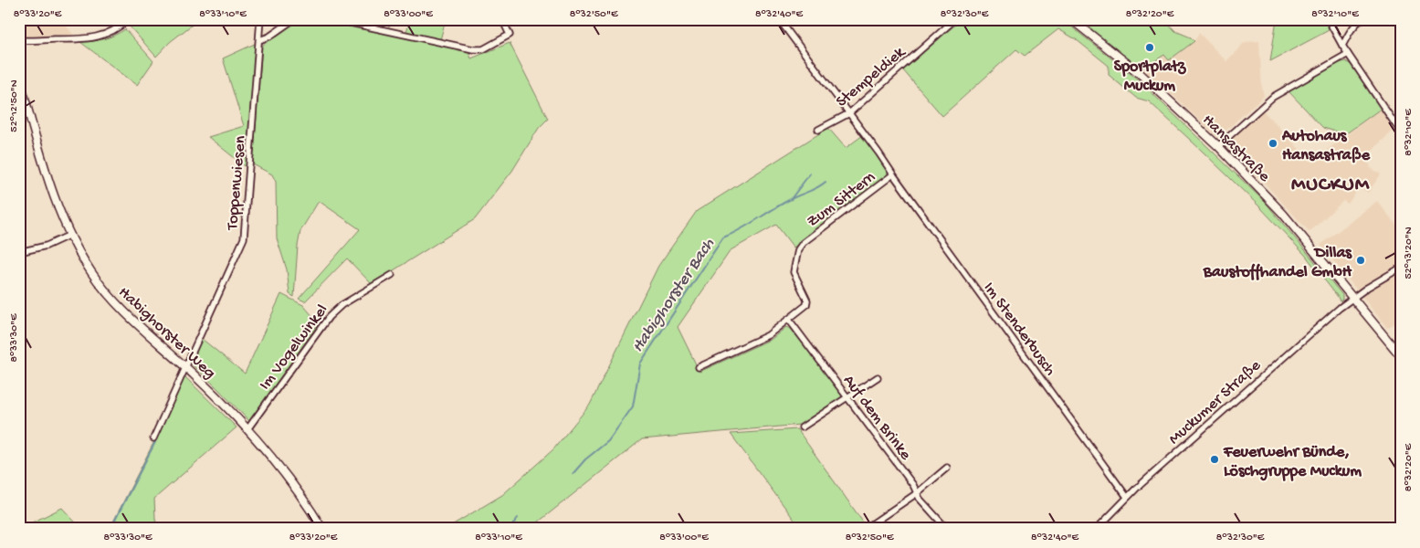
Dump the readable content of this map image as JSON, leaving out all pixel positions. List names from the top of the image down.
{
  "streets": {
    "street": [
      "Stempeldiek",
      "Hansastraße",
      "Toppenwiesen",
      "Zum Sittern",
      "Im Stenderbusch",
      "Habighorster Weg",
      "Im Vogelwinkel",
      "Muckumer Straße",
      "Auf dem Brinke"
    ]
  },
  "crossings": [
    ["Stempeldiek", "Zum Sittern"],
    ["Hansastraße", "Muckumer Straße"],
    ["Toppenwiesen", "Habighorster Weg"],
    ["Zum Sittern", "Im Stenderbusch"],
    ["Zum Sittern", "Auf dem Brinke"],
    ["Im Stenderbusch", "Muckumer Straße"],
    ["Habighorster Weg", "Im Vogelwinkel"]
  ],
  "districts": ["MUCKUM"],
  "water": ["Habighorster Bach"],
  "places": [
    "Sportplatz Muckum",
    "Autohaus Hansastraße",
    "Dillas Baustoffhandel GmbH",
    "Feuerwehr Bünde, Löschgruppe Muckum"
  ],
  "coordinates": [
    "8°33'20\"E",
    "8°33'10\"E",
    "8°33'00\"E",
    "8°32'50\"E",
    "8°32'40\"E",
    "8°32'30\"E",
    "8°32'20\"E",
    "8°32'10\"E",
    "52°12'50\"N",
    "52°13'20\"N",
    "8°33'30\"E"
  ]
}
